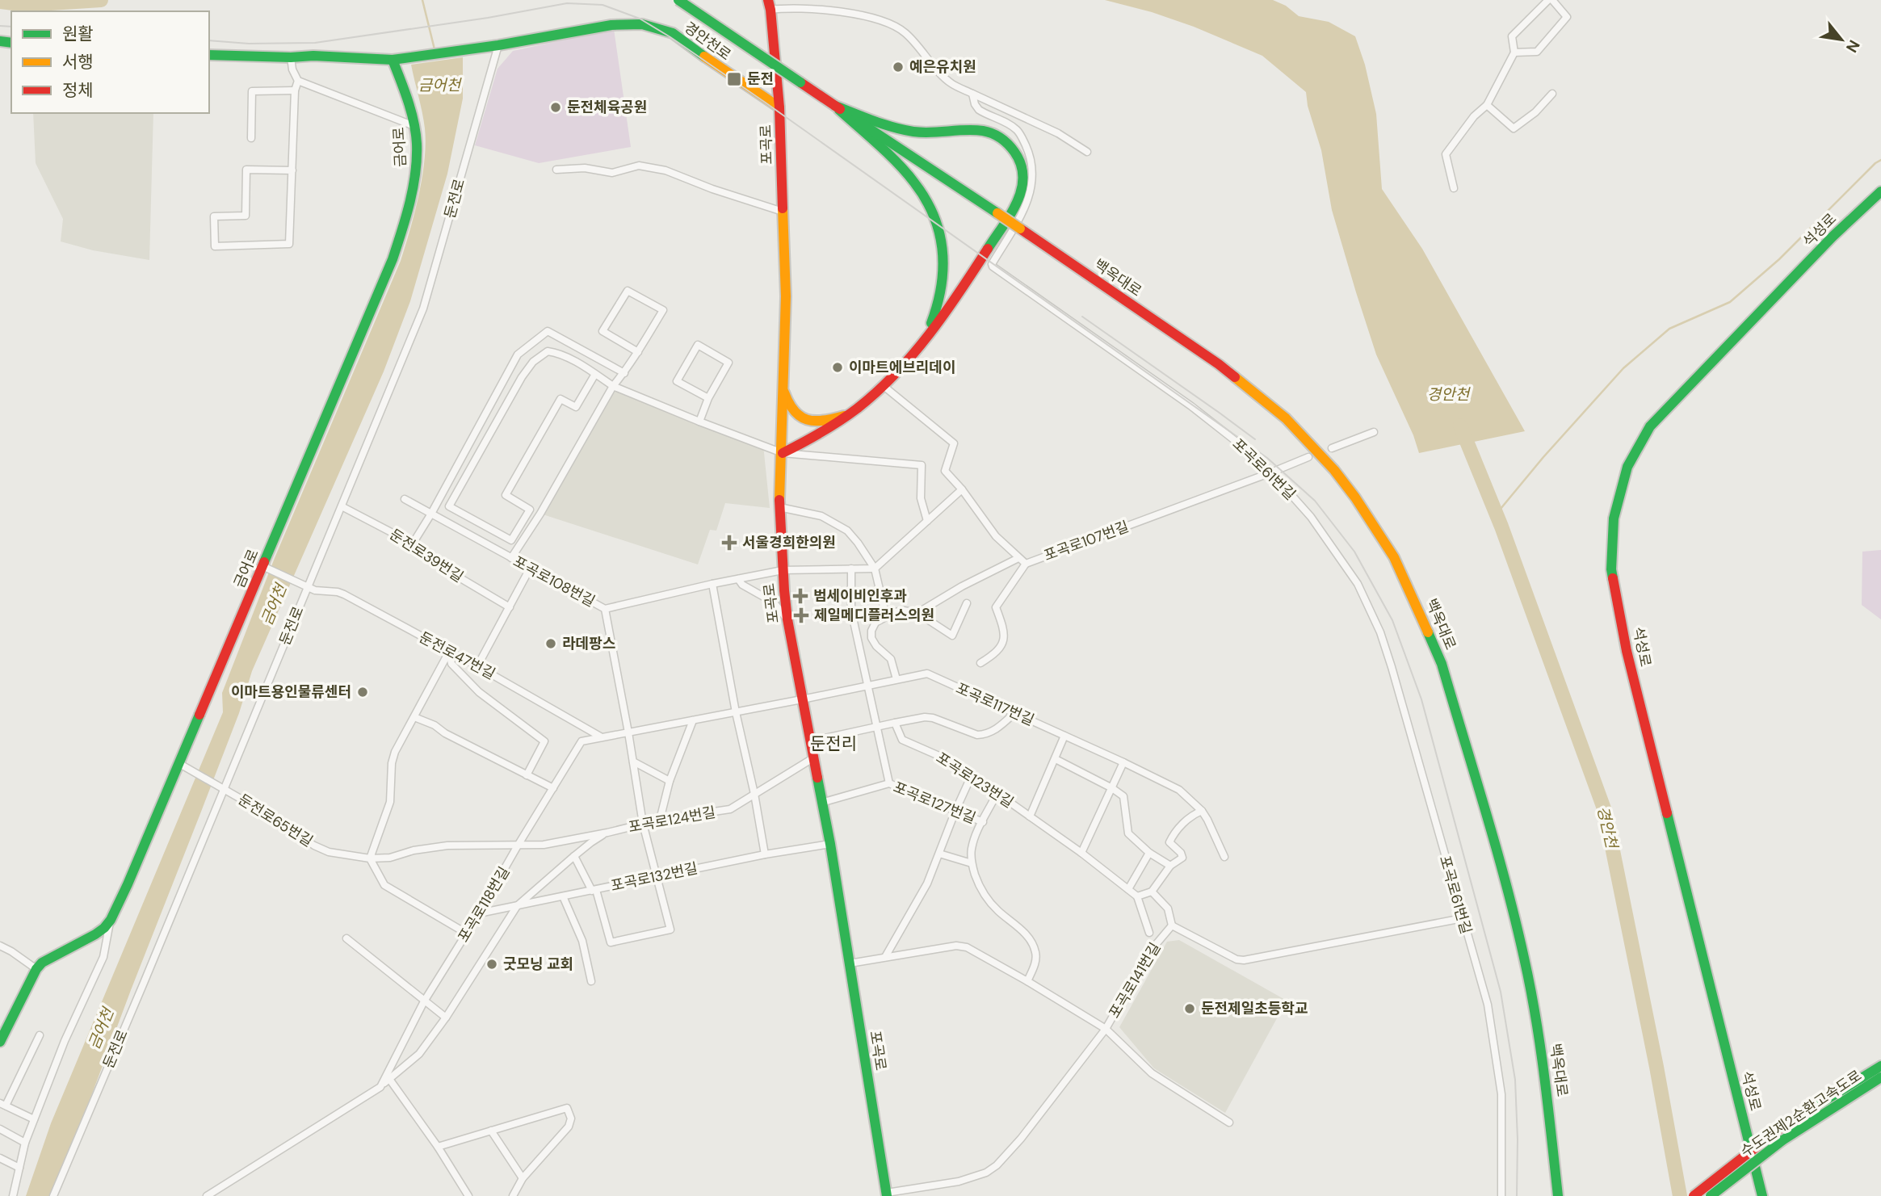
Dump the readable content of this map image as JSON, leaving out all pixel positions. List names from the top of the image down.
{
  "streets": {
    "main road": [
      "경안천로",
      "포곡로",
      "금어로",
      "석성로",
      "백옥대로",
      "수도권제2순환고속도로"
    ],
    "street": [
      "둔전로",
      "포곡로61번길",
      "포곡로107번길",
      "둔전로39번길",
      "포곡로108번길",
      "둔전로47번길",
      "포곡로117번길",
      "포곡로123번길",
      "포곡로127번길",
      "포곡로124번길",
      "둔전로65번길",
      "포곡로132번길",
      "포곡로118번길",
      "포곡로141번길"
    ]
  },
  "crossings": [
    ["경안천로", "포곡로"],
    ["경안천로", "금어로"],
    ["경안천로", "둔전로"],
    ["포곡로", "포곡로61번길"],
    ["포곡로", "포곡로108번길"],
    ["포곡로", "포곡로117번길"],
    ["포곡로", "포곡로127번길"],
    ["포곡로", "포곡로124번길"],
    ["포곡로", "포곡로132번길"],
    ["포곡로", "포곡로118번길"],
    ["포곡로", "포곡로141번길"],
    ["금어로", "둔전로47번길"],
    ["금어로", "둔전로65번길"],
    ["둔전로", "둔전로39번길"],
    ["둔전로", "둔전로47번길"],
    ["둔전로", "둔전로65번길"],
    ["포곡로61번길", "포곡로107번길"],
    ["둔전로47번길", "포곡로118번길"],
    ["포곡로117번길", "포곡로118번길"],
    ["포곡로124번길", "둔전로65번길"],
    ["포곡로124번길", "포곡로118번길"],
    ["둔전로65번길", "포곡로118번길"],
    ["포곡로132번길", "포곡로118번길"]
  ],
  "districts": ["둔전리"],
  "water": ["금어천", "경안천"],
  "places": {
    "other": [
      "예은유치원",
      "둔전체육공원",
      "이마트에브리데이",
      "라데팡스",
      "이마트용인물류센터",
      "굿모닝 교회",
      "둔전제일초등학교"
    ],
    "transit": ["둔전"],
    "health": ["서울경희한의원", "범세이비인후과", "제일메디플러스의원"]
  },
  "legend": ["원활", "서행", "정체"],
  "north": "bottom right"
}
